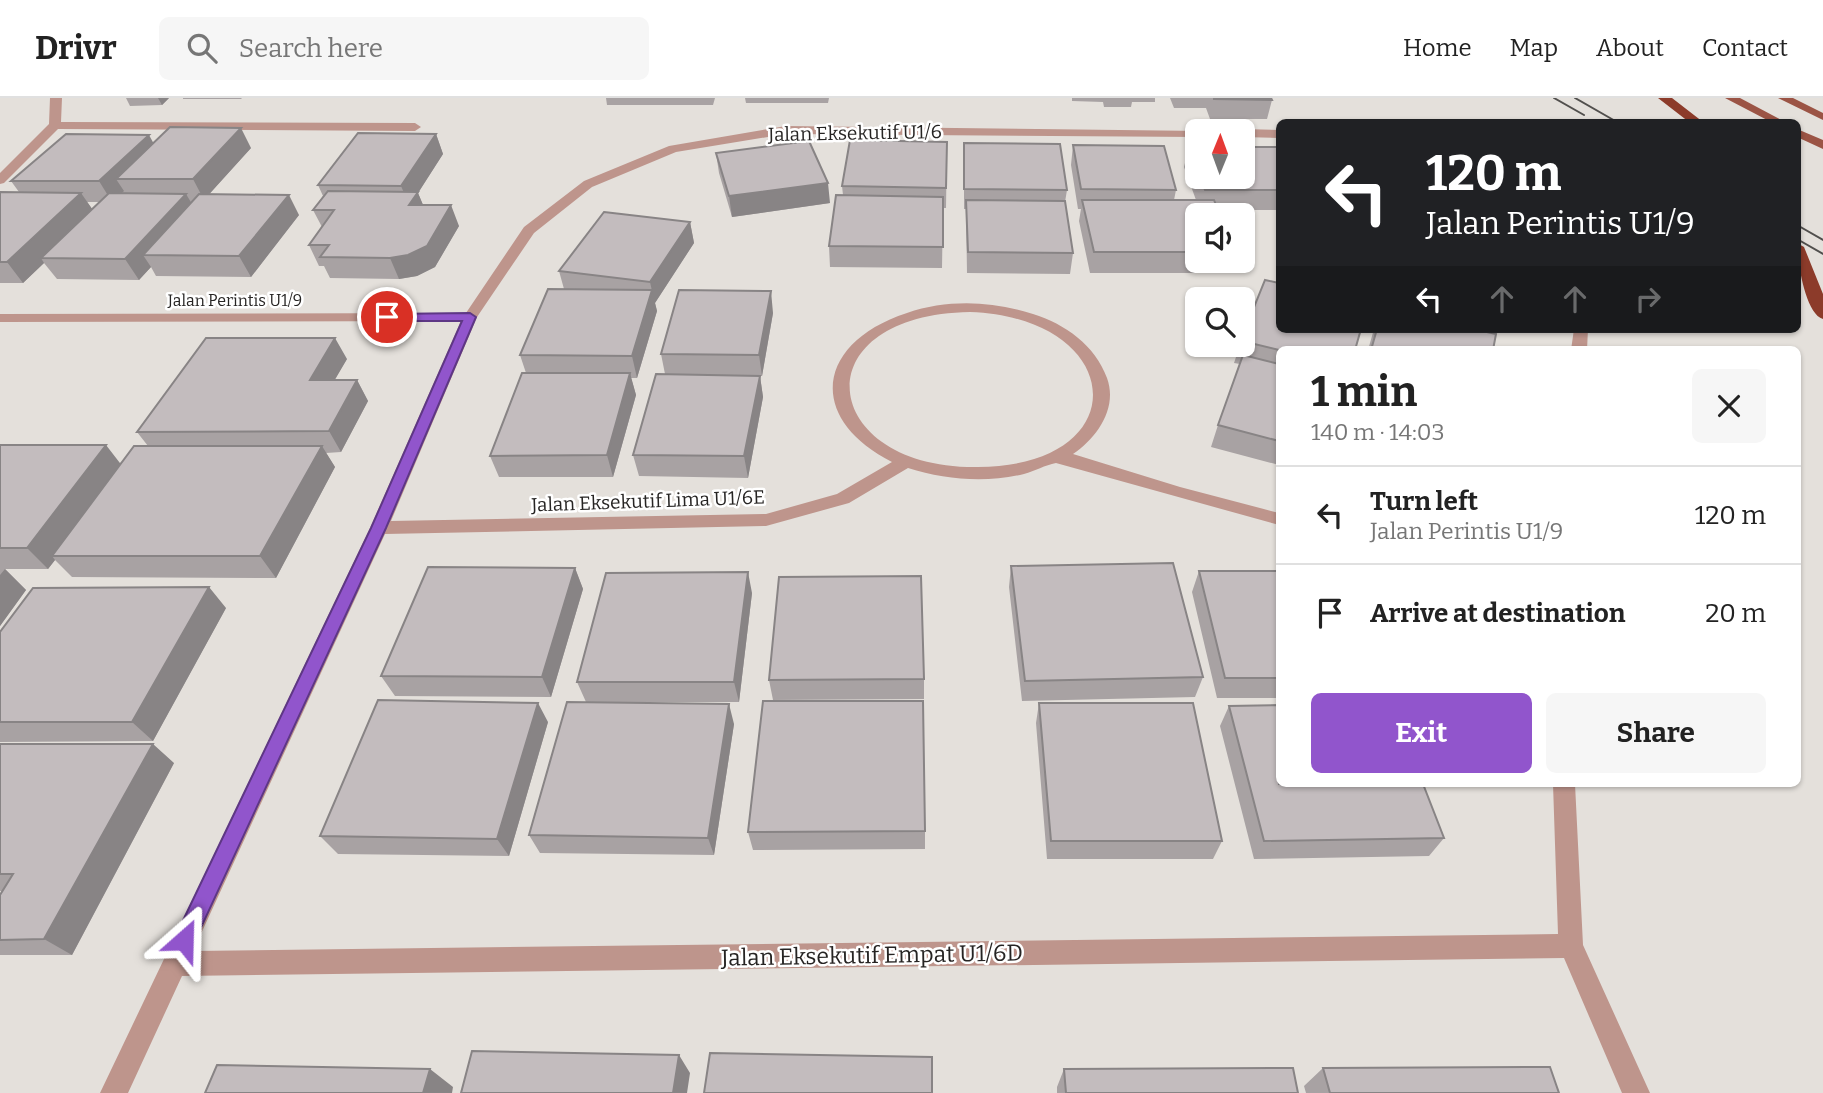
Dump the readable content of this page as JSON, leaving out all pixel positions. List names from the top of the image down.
{
  "streets": {
    "street": [
      "Jalan Eksekutif U1/6",
      "Jalan Perintis U1/9",
      "Jalan Eksekutif Lima U1/6E",
      "Jalan Eksekutif Empat U1/6D"
    ]
  },
  "crossings": [
    ["Jalan Eksekutif U1/6", "Jalan Perintis U1/9"],
    ["Jalan Eksekutif U1/6", "Jalan Eksekutif Lima U1/6E"],
    ["Jalan Eksekutif U1/6", "Jalan Eksekutif Empat U1/6D"]
  ],
  "north": "top",
  "page": {
    "header": "Drivr",
    "search": "Search here",
    "nav": [
      "Home",
      "Map",
      "About",
      "Contact"
    ],
    "turn": ["120 m", "Jalan Perintis U1/9"],
    "heading": ["1 min", "140 m · 14:03"],
    "list": [
      {
        "name": "Turn left",
        "note": "Jalan Perintis U1/9",
        "value": "120 m"
      },
      {
        "name": "Arrive at destination",
        "value": "20 m"
      }
    ],
    "buttons": ["Exit", "Share"]
  }
}
